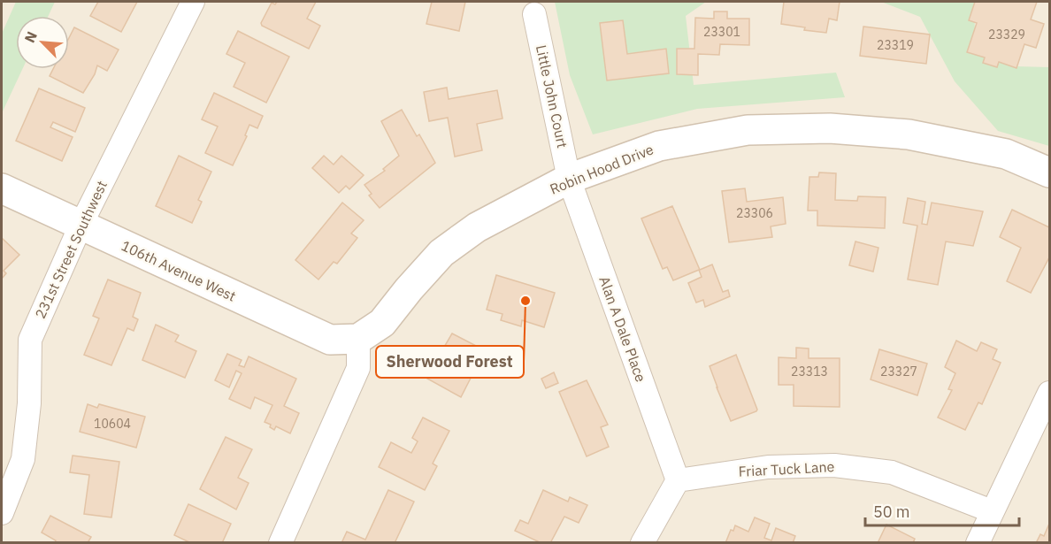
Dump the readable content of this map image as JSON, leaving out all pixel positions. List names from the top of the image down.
{
  "streets": {
    "street": [
      "Little John Court",
      "Robin Hood Drive",
      "231st Street Southwest",
      "106th Avenue West",
      "Alan A Dale Place",
      "Friar Tuck Lane"
    ]
  },
  "crossings": [
    ["Little John Court", "Robin Hood Drive"],
    ["Little John Court", "Alan A Dale Place"],
    ["Robin Hood Drive", "106th Avenue West"],
    ["Robin Hood Drive", "Alan A Dale Place"],
    ["231st Street Southwest", "106th Avenue West"],
    ["Alan A Dale Place", "Friar Tuck Lane"]
  ],
  "places": ["Sherwood Forest"],
  "house_numbers": [
    "23301",
    "23329",
    "23319",
    "23306",
    "23313",
    "23327",
    "10604"
  ],
  "scale_bar": "50 m",
  "north": "top left"
}
